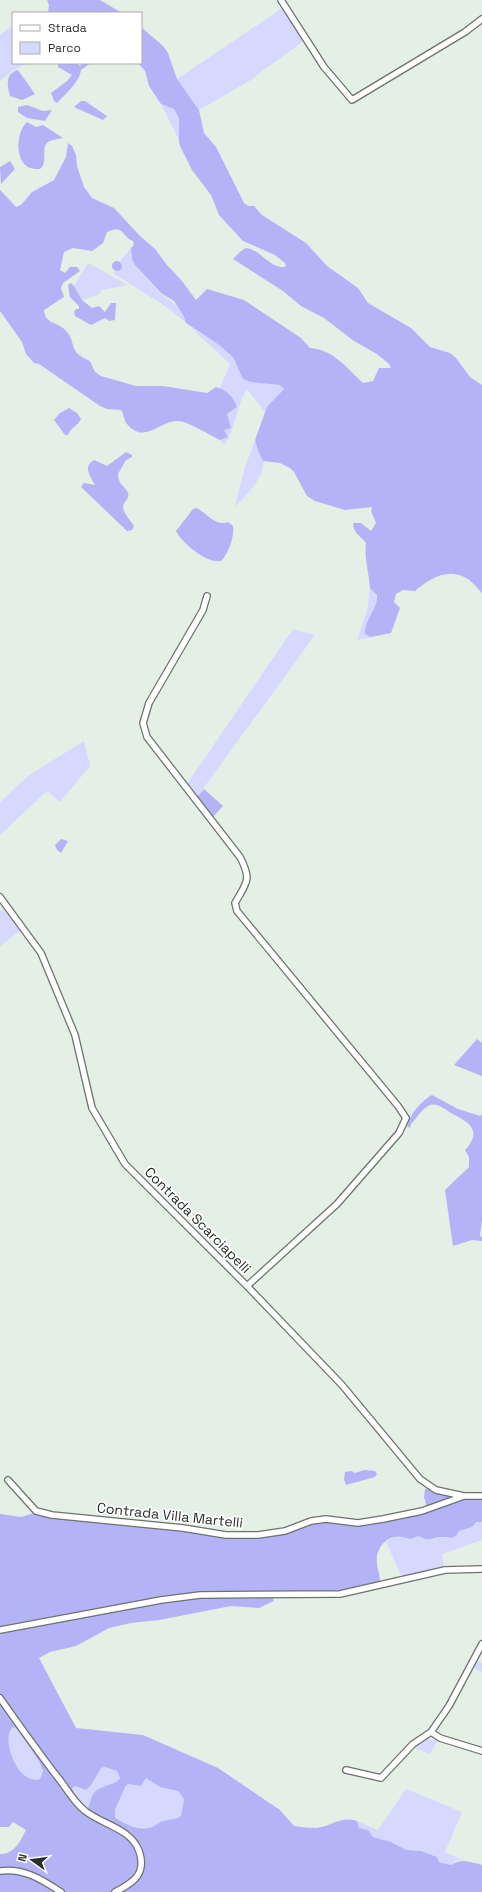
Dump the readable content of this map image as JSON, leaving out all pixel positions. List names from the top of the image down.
{
  "streets": {
    "street": ["Contrada Scarciapelli", "Contrada Villa Martelli"]
  },
  "crossings": [
    ["Contrada Scarciapelli", "Contrada Villa Martelli"]
  ],
  "legend": ["Strada", "Parco"],
  "north": "left"
}
